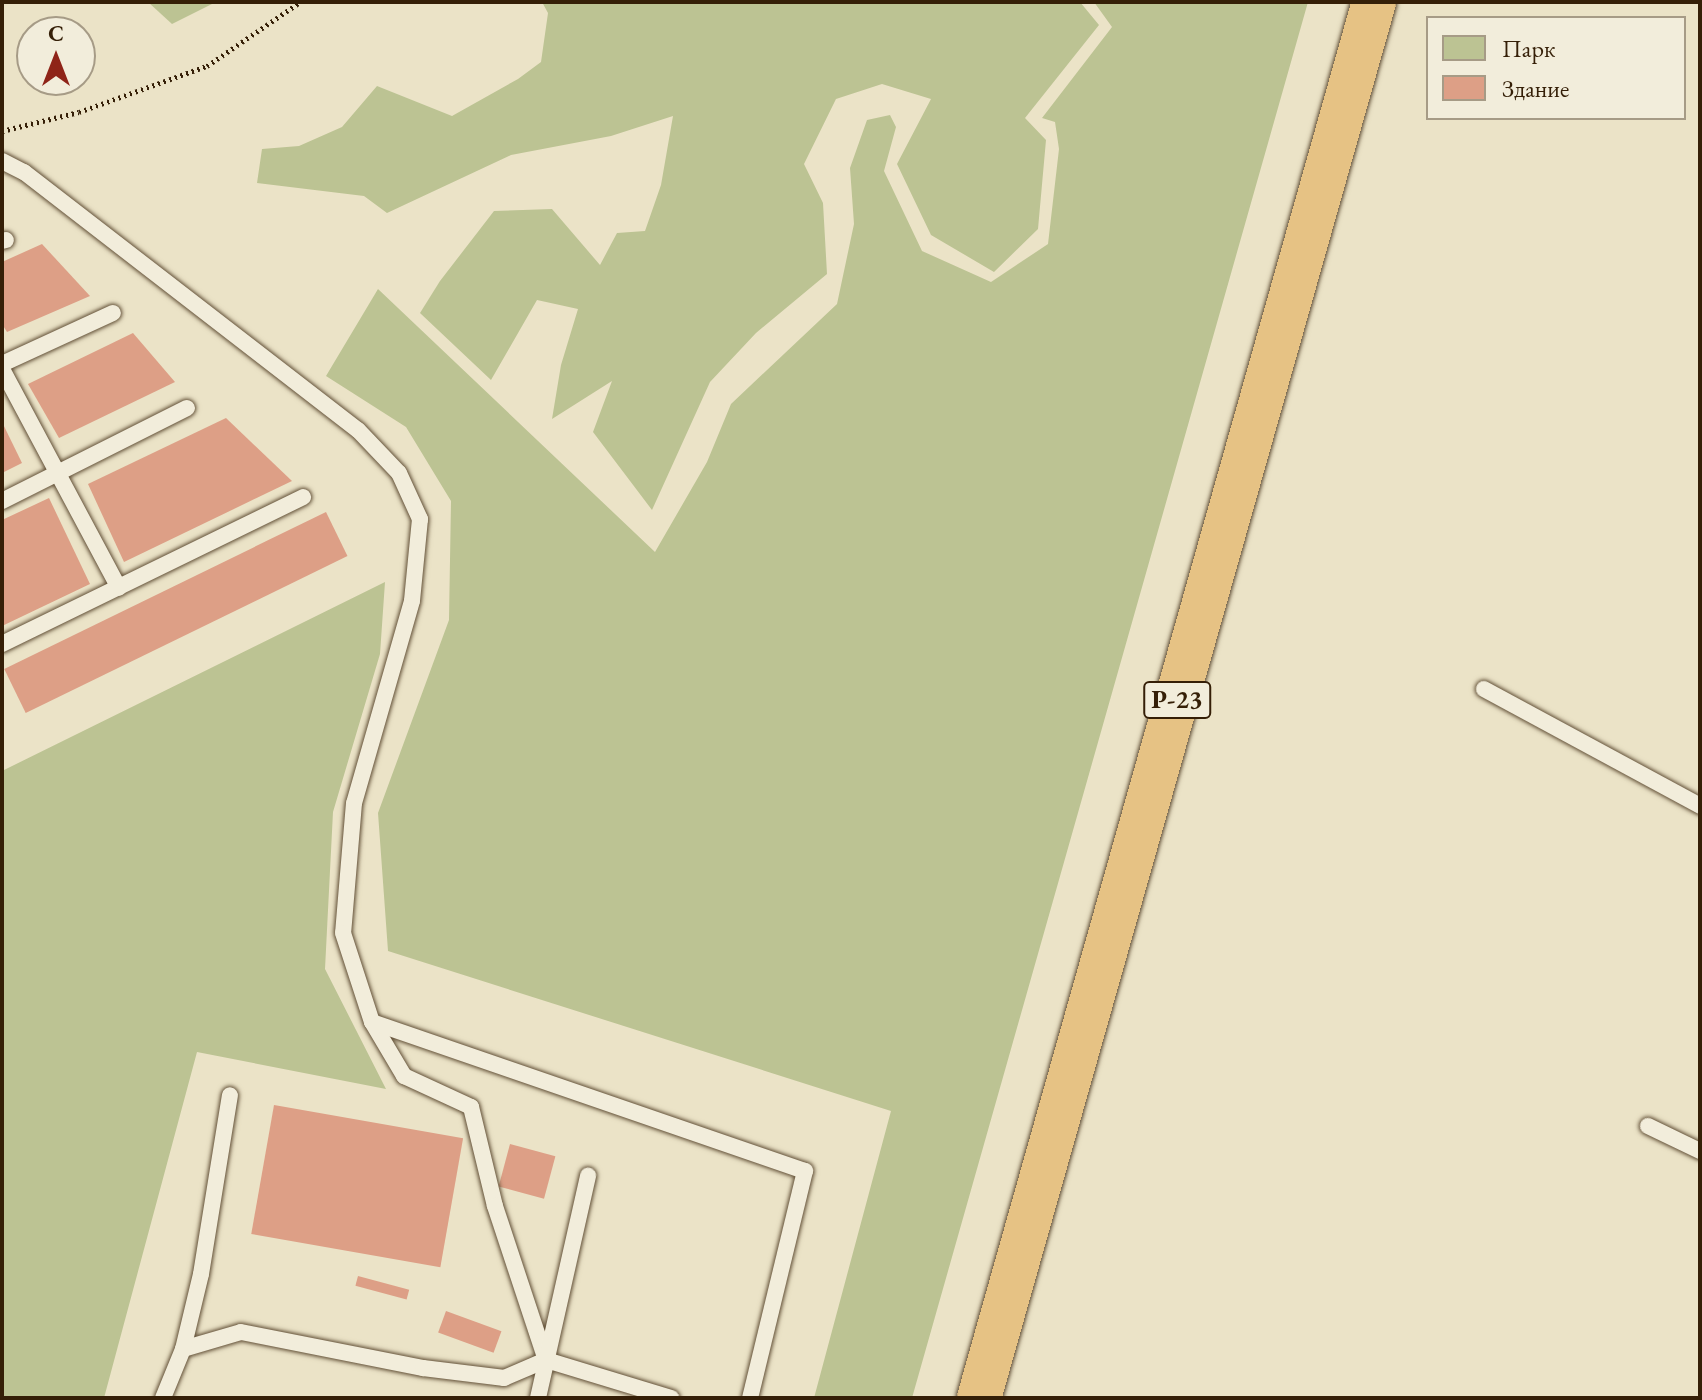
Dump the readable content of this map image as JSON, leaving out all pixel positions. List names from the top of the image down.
{
  "streets": {
    "highway": ["Р-23"]
  },
  "legend": ["Парк", "Здание"],
  "north": "top"
}
